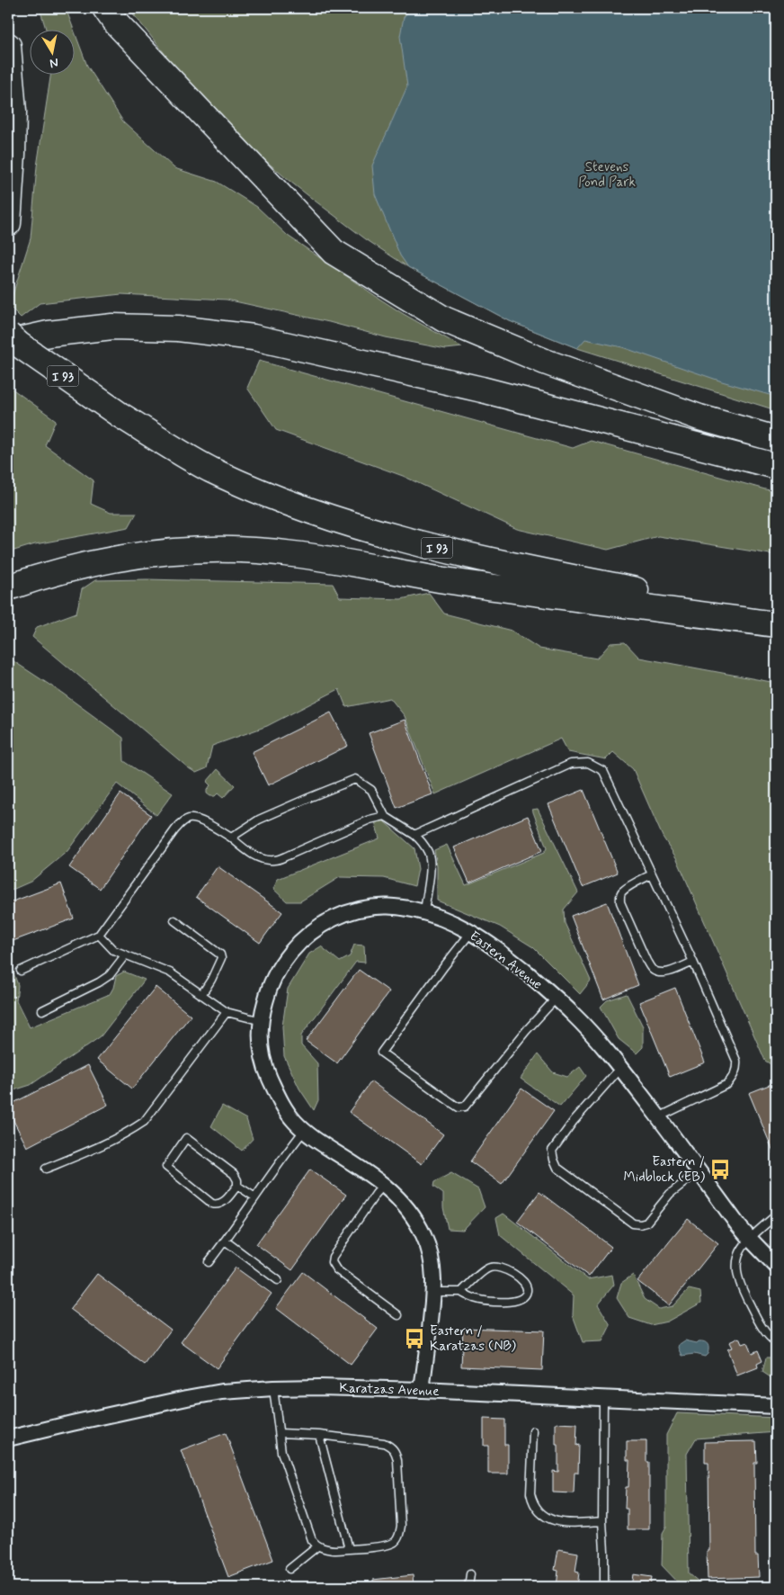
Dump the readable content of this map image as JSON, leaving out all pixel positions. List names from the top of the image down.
{
  "streets": {
    "highway": ["I 93"],
    "street": ["Eastern Avenue", "Karatzas Avenue"]
  },
  "crossings": [
    ["Eastern Avenue", "Karatzas Avenue"]
  ],
  "parks": ["Stevens Pond Park"],
  "places": {
    "bus stop": ["Eastern / Midblock (EB)", "Eastern / Karatzas (NB)"]
  },
  "north": "bottom"
}
